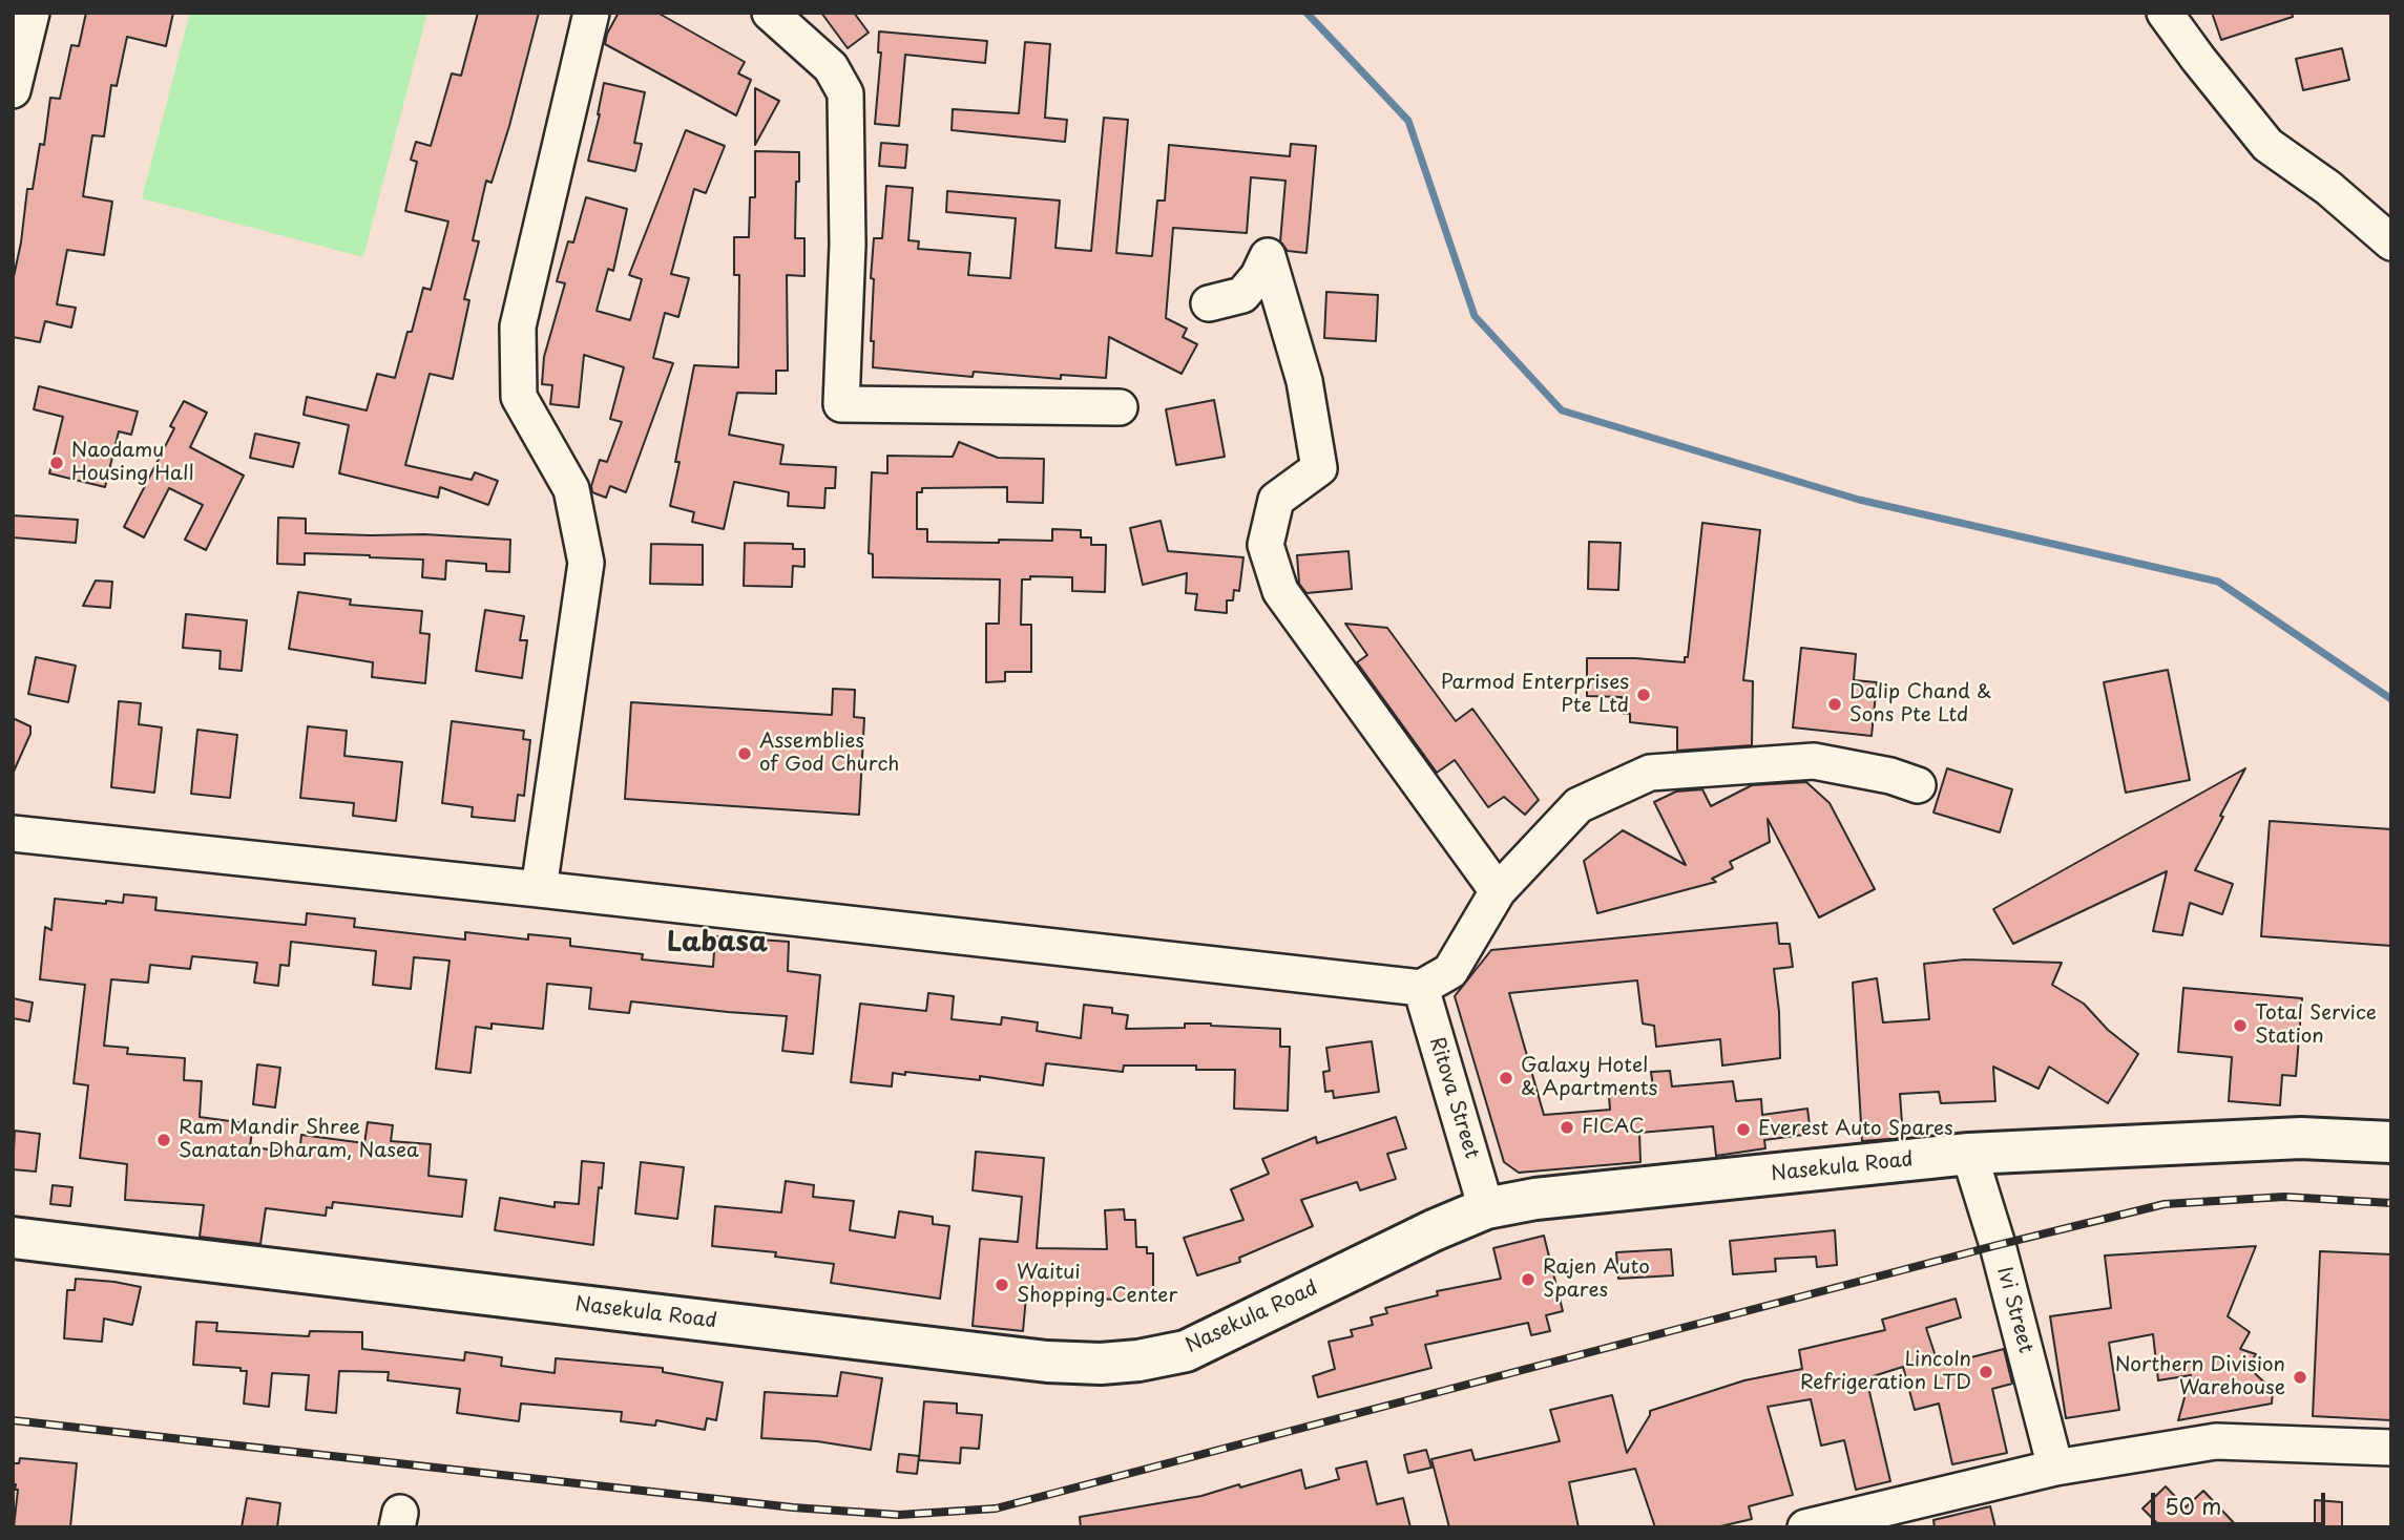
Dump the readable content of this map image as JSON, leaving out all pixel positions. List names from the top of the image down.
{
  "streets": {
    "main road": ["Nasekula Road"],
    "street": ["Ritova Street", "Ivi Street"]
  },
  "crossings": [
    ["Ritova Street", "Nasekula Road"],
    ["Nasekula Road", "Ivi Street"]
  ],
  "districts": ["Labasa"],
  "places": [
    "Naodamu Housing Hall",
    "Parmod Enterprises Pte Ltd",
    "Dalip Chand & Sons Pte Ltd",
    "Assemblies of God Church",
    "Total Service Station",
    "Galaxy Hotel & Apartments",
    "FICAC",
    "Everest Auto Spares",
    "Ram Mandir Shree Sanatan Dharam, Nasea",
    "Rajen Auto Spares",
    "Waitui Shopping Center",
    "Lincoln Refrigeration LTD",
    "Northern Division Warehouse"
  ],
  "scale_bar": "50 m"
}
